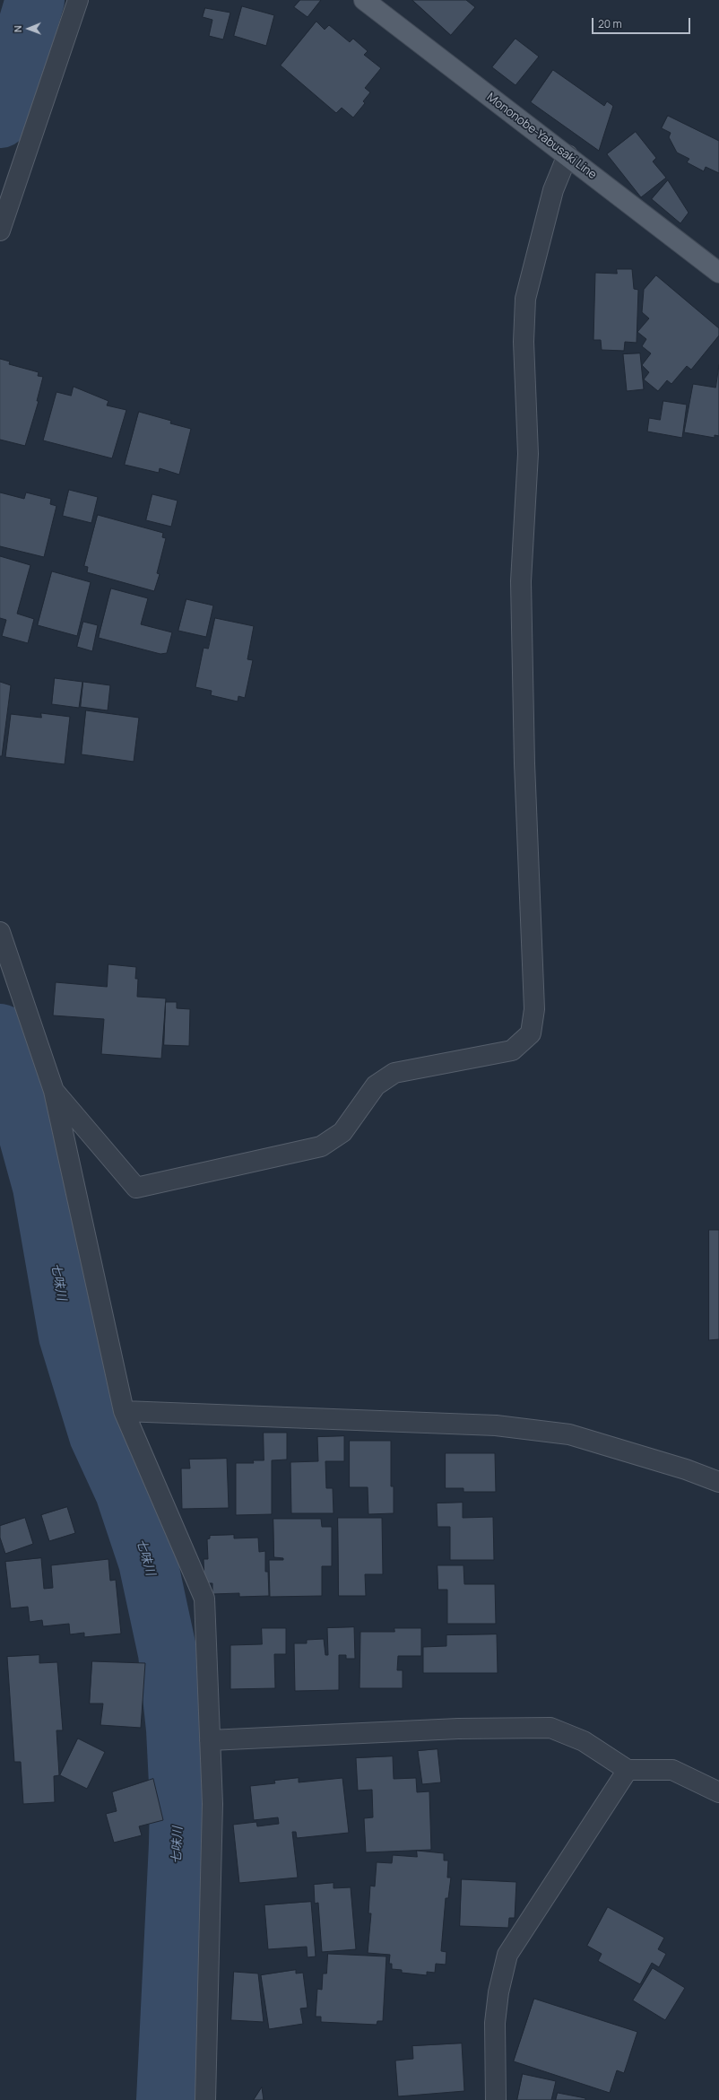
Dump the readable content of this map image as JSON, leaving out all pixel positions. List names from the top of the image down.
{
  "streets": {
    "main road": ["Mononobe-Yabusaki Line"]
  },
  "water": ["七味川"],
  "scale_bar": "20 m",
  "north": "left"
}
